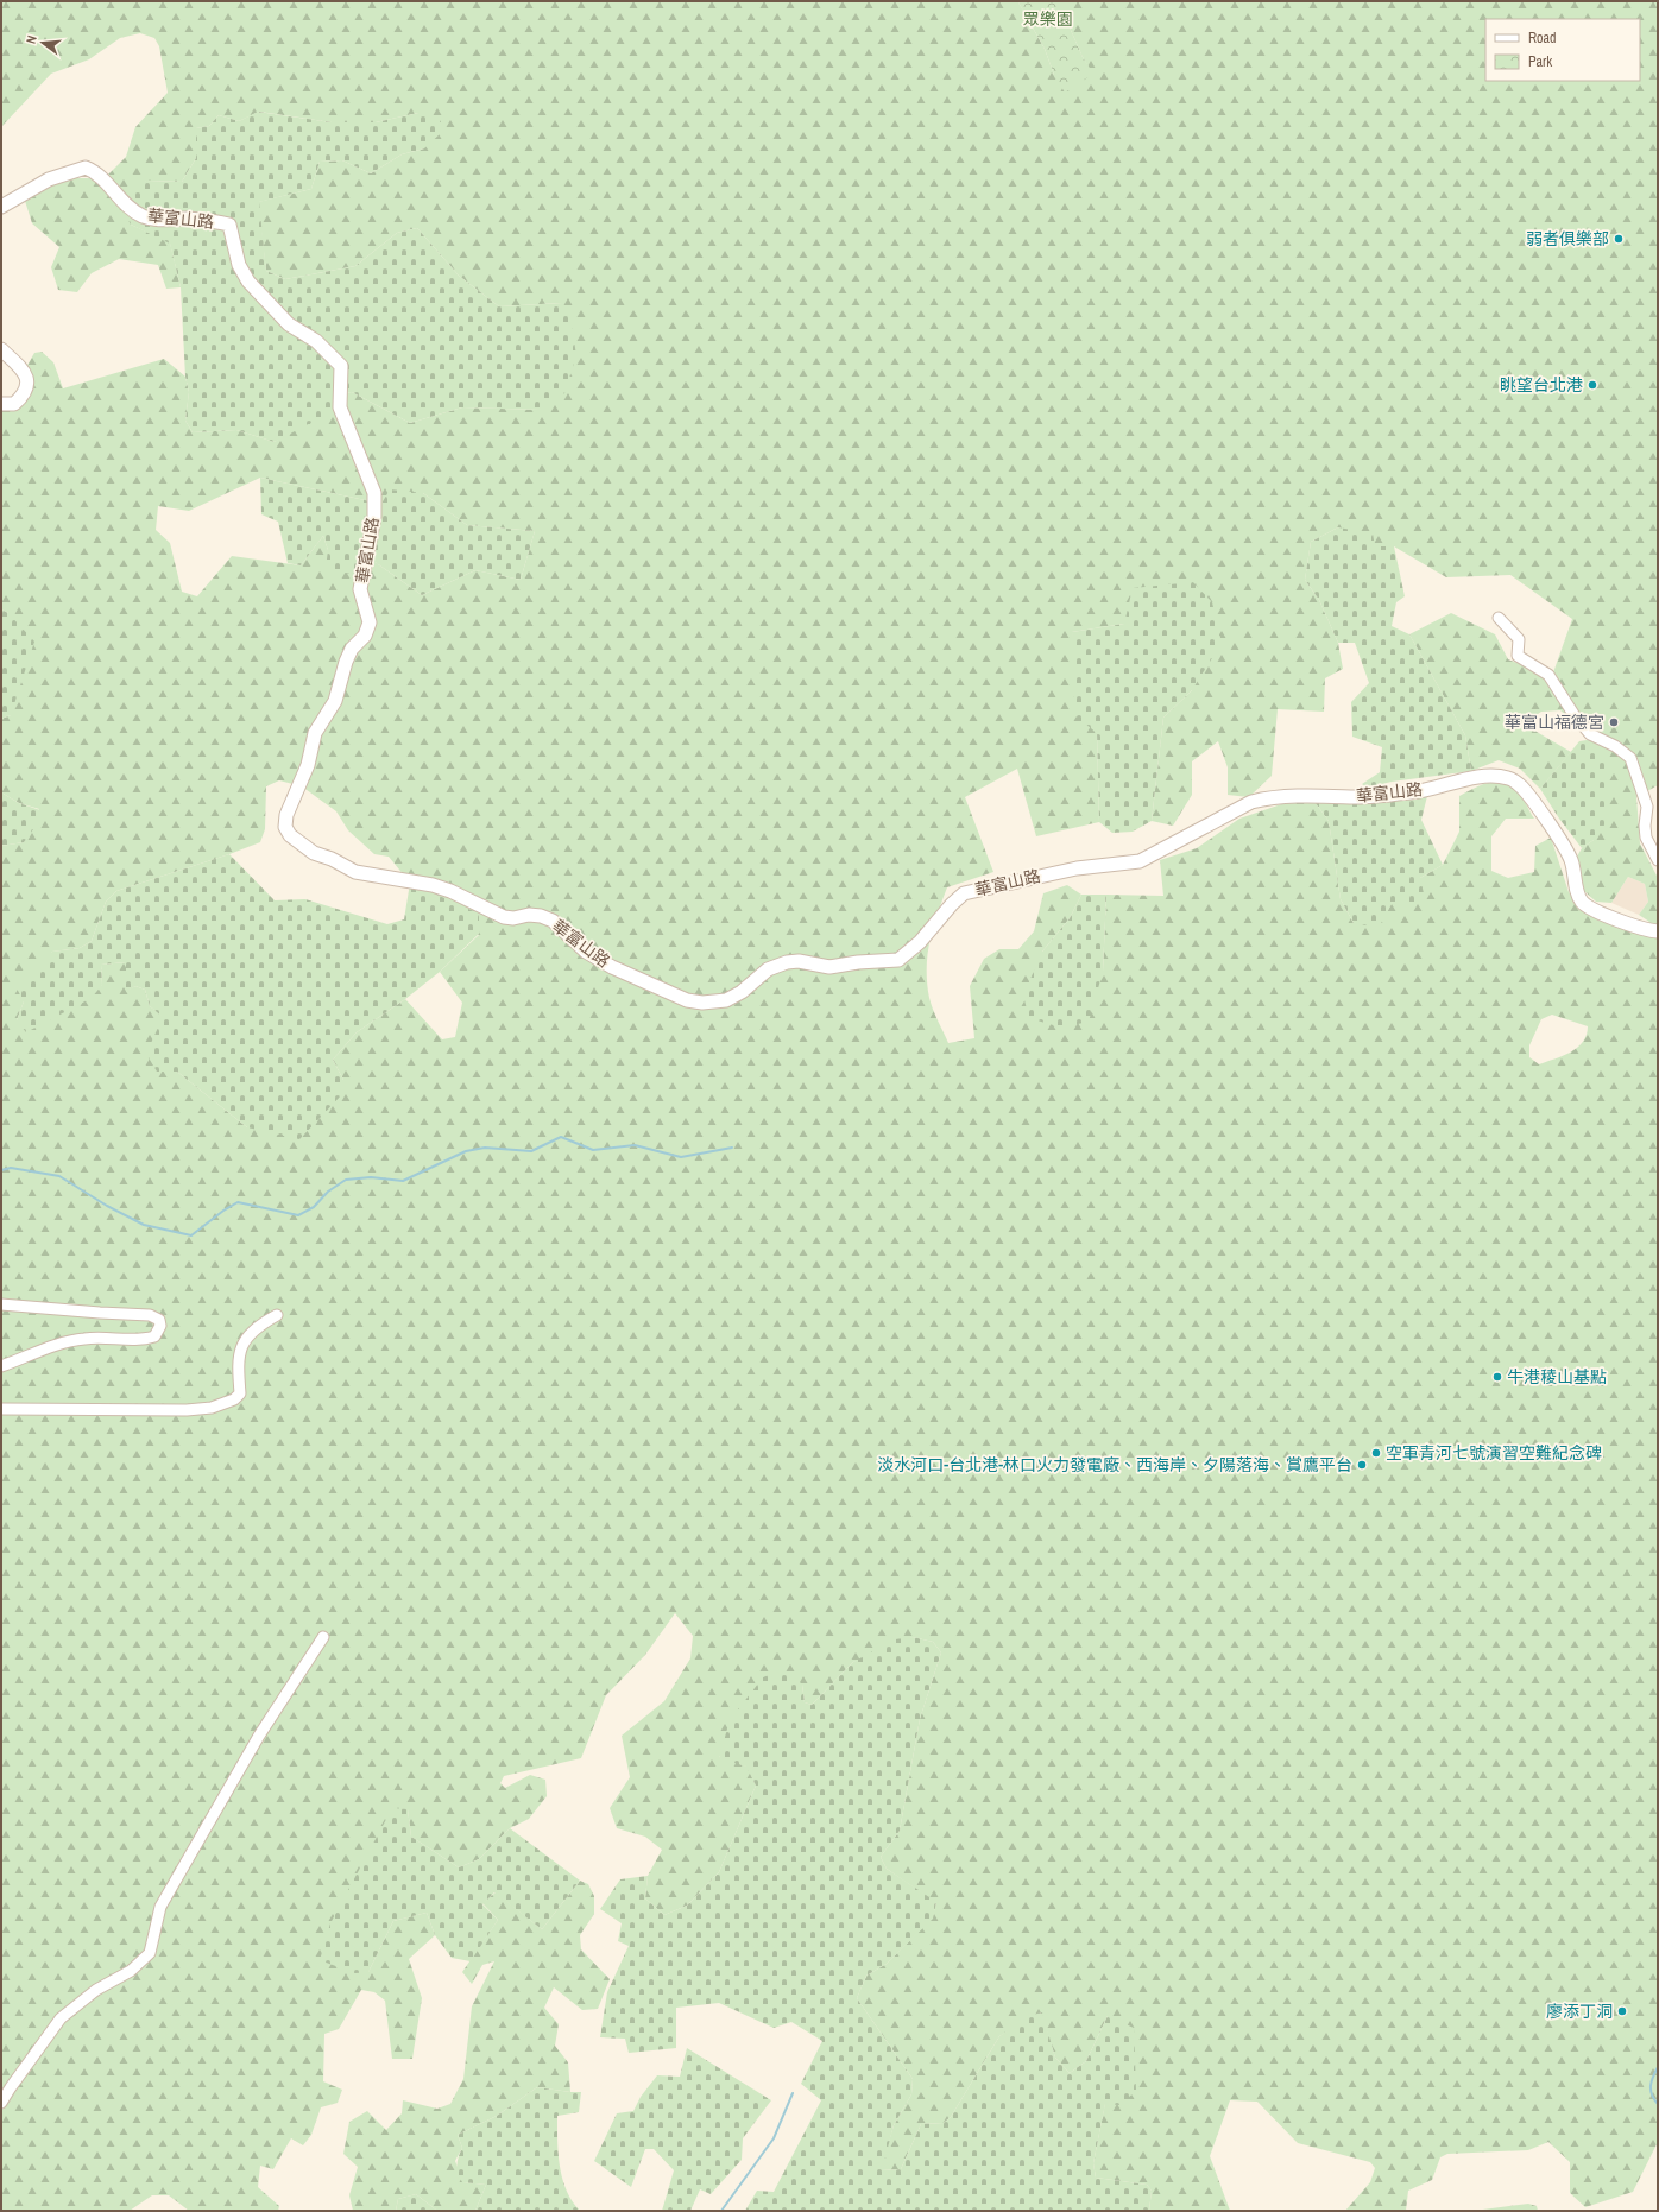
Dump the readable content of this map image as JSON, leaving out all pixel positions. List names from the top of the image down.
{
  "streets": {
    "street": ["華富山路"]
  },
  "parks": ["眾樂園"],
  "places": [
    "弱者俱樂部",
    "眺望台北港",
    "華富山福德宮",
    "牛港稜山基點",
    "空軍青河七號演習空難紀念碑",
    "淡水河口-台北港-林口火力發電廠、西海岸、夕陽落海、賞鷹平台",
    "廖添丁洞"
  ],
  "legend": ["Road", "Park"],
  "north": "left"
}
